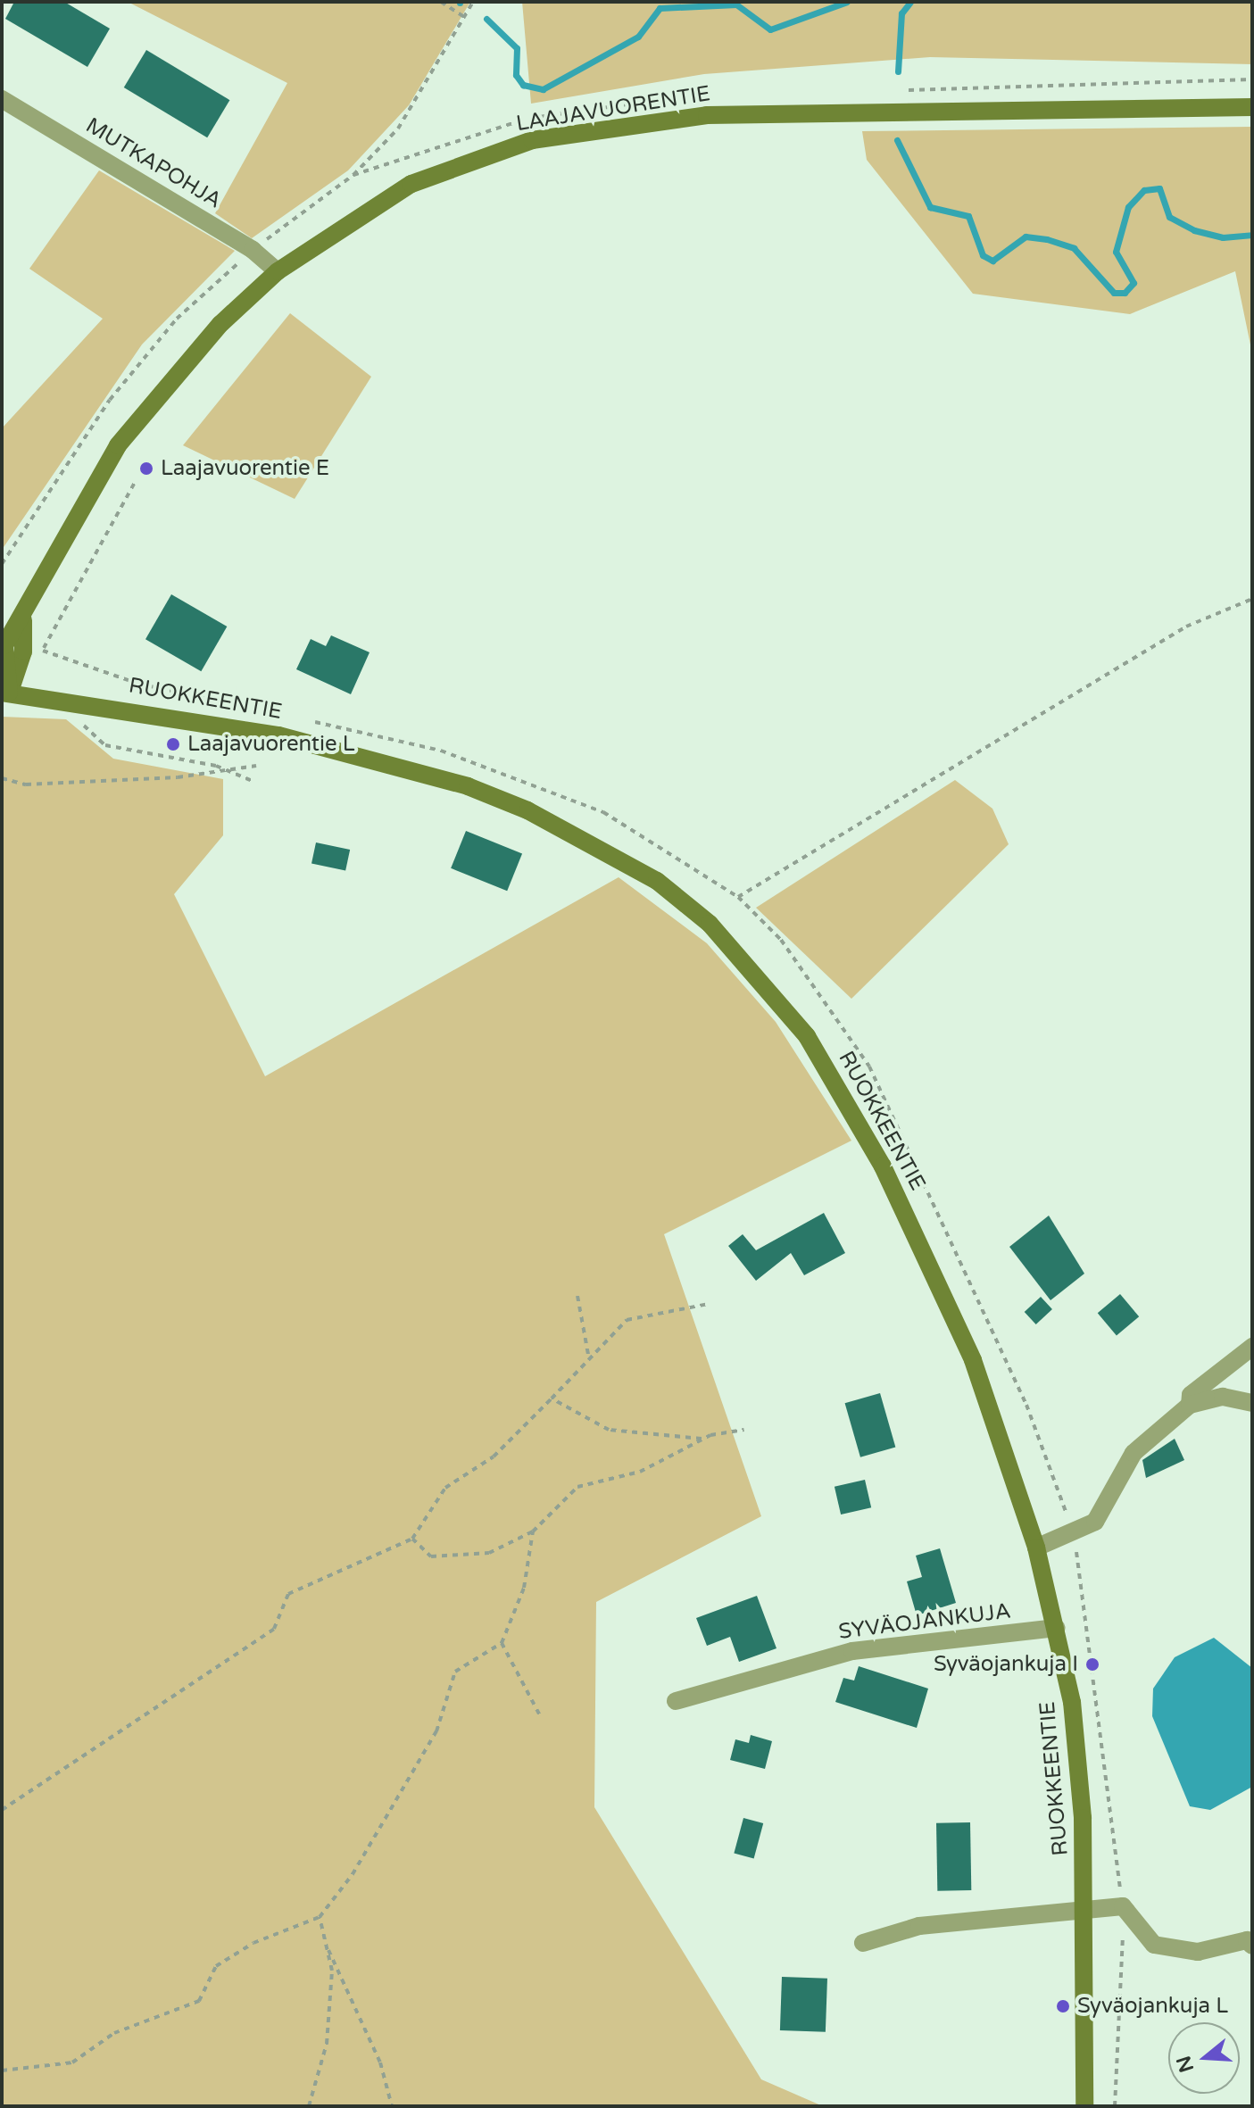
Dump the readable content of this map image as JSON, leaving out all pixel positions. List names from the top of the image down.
{
  "streets": {
    "street": [
      "LAAJAVUORENTIE",
      "MUTKAPOHJA",
      "RUOKKEENTIE",
      "SYVÄOJANKUJA"
    ]
  },
  "crossings": [
    ["LAAJAVUORENTIE", "MUTKAPOHJA"],
    ["LAAJAVUORENTIE", "RUOKKEENTIE"],
    ["RUOKKEENTIE", "SYVÄOJANKUJA"]
  ],
  "places": [
    "Laajavuorentie E",
    "Laajavuorentie L",
    "Syväojankuja I",
    "Syväojankuja L"
  ],
  "north": "left"
}
